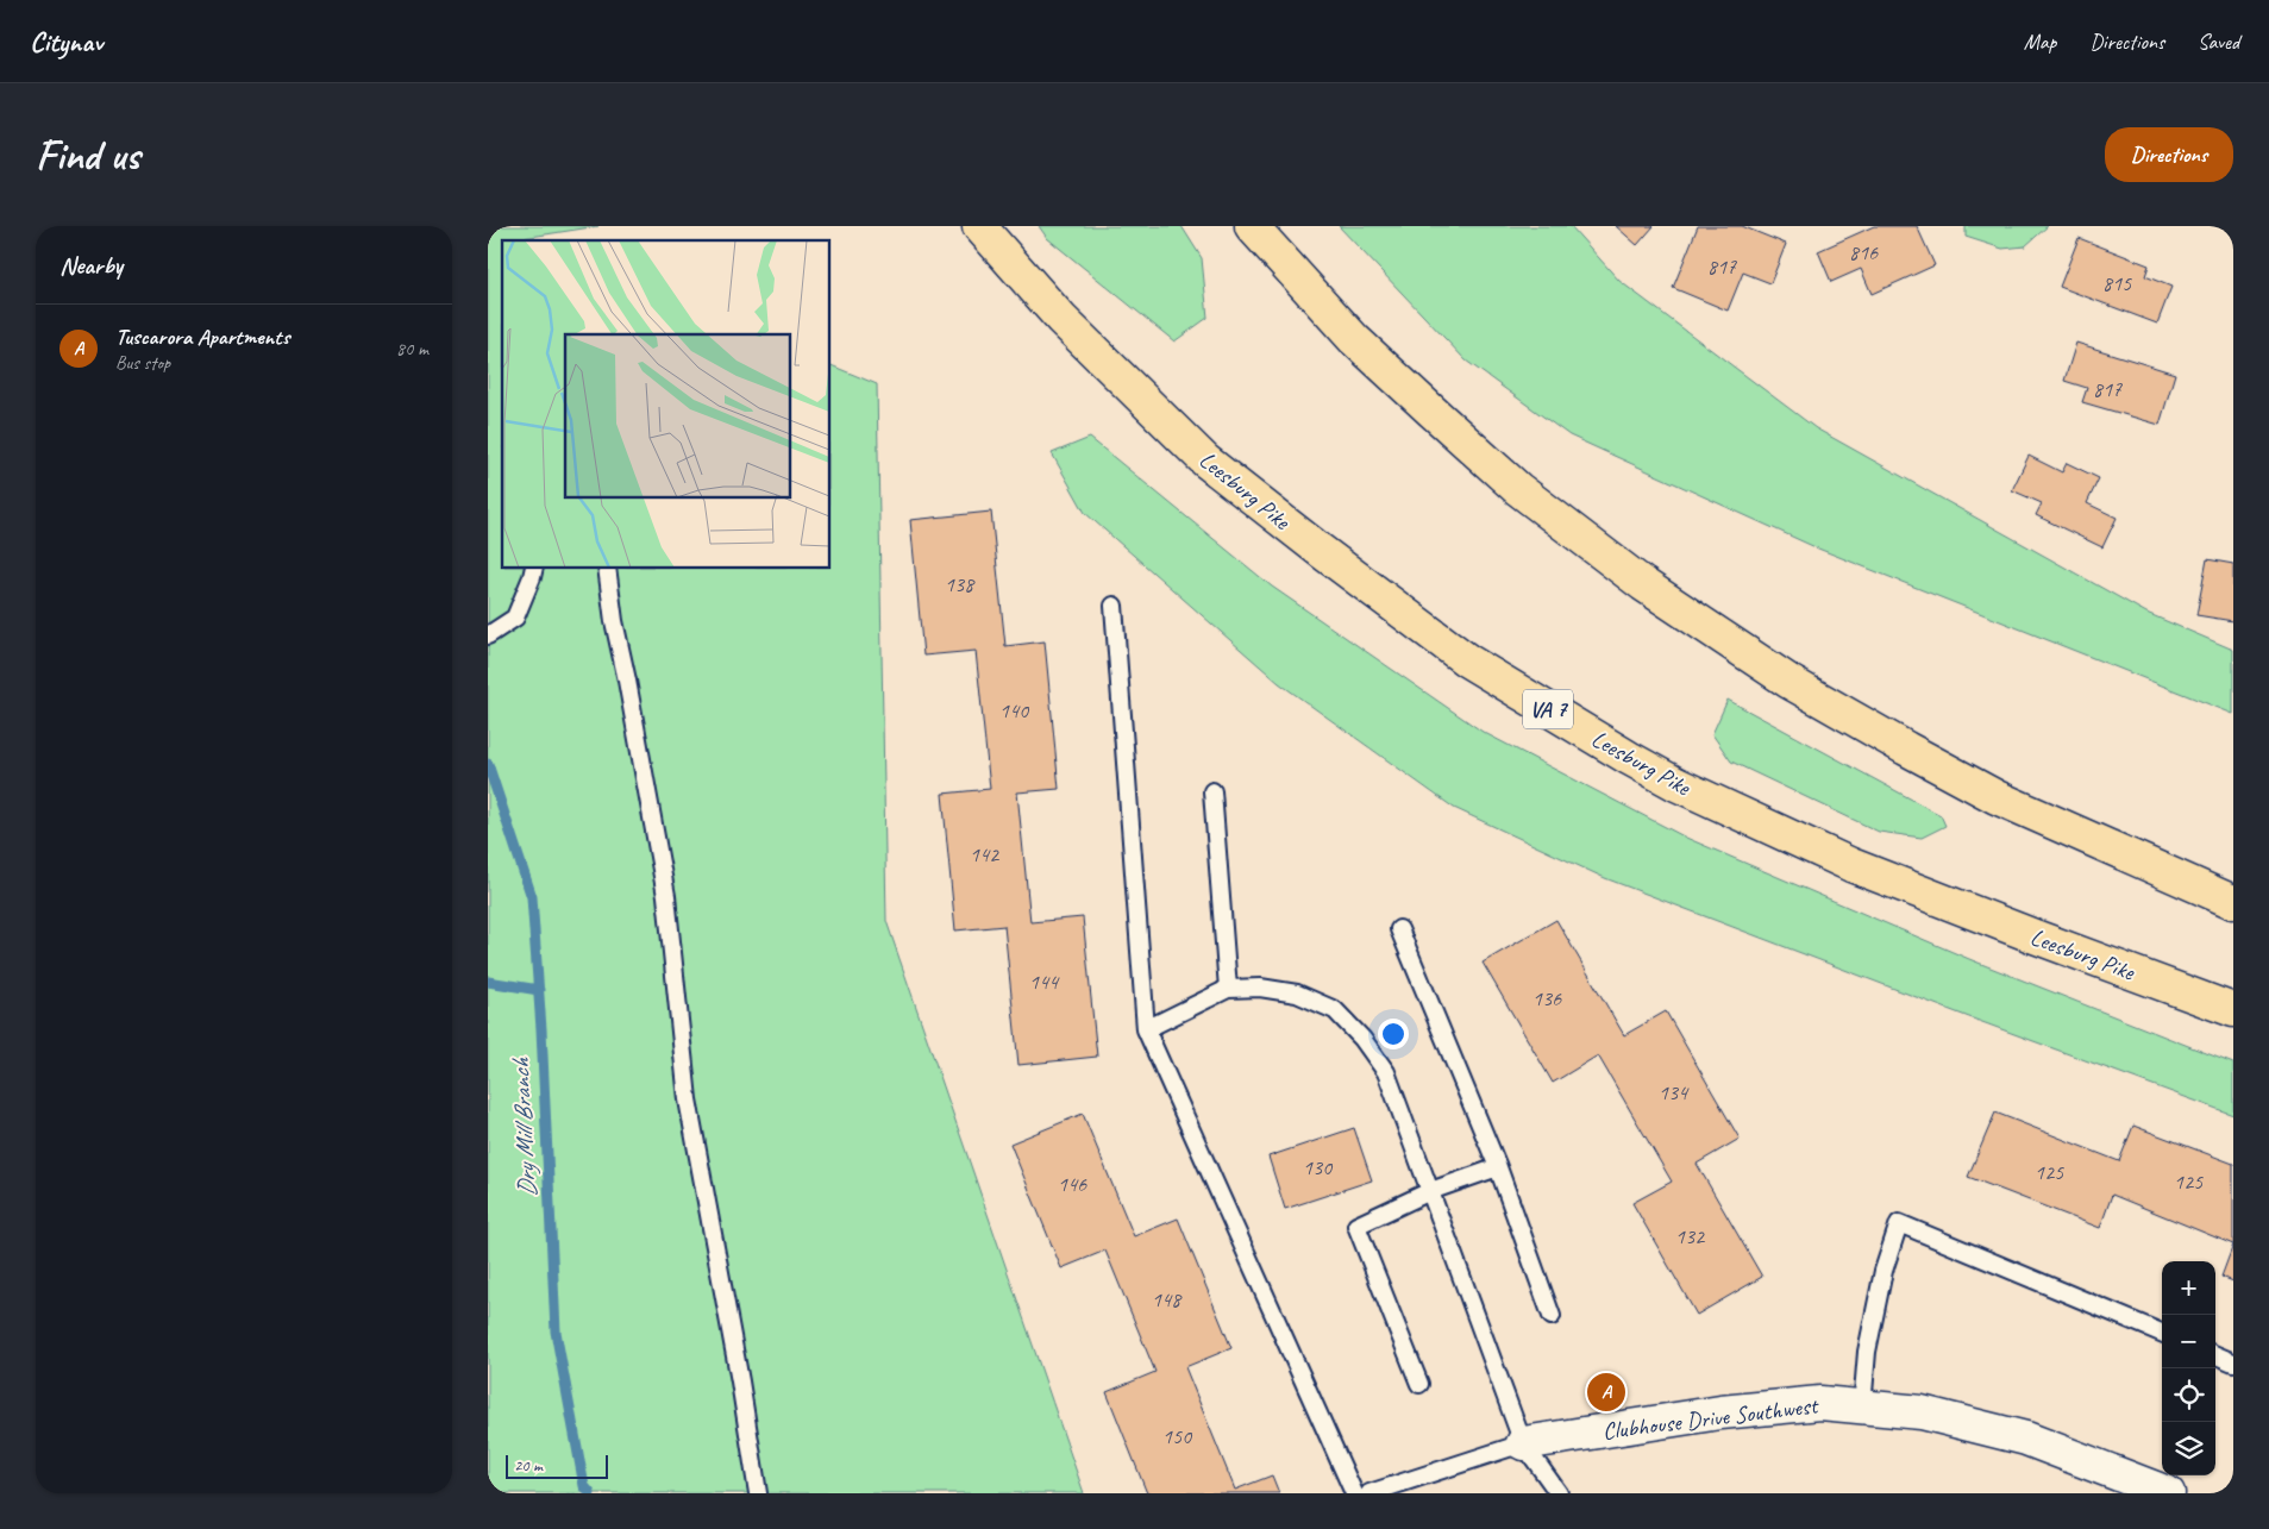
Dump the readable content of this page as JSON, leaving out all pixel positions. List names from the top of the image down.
{
  "streets": {
    "highway": ["Leesburg Pike", "VA 7"],
    "street": ["Clubhouse Drive Southwest"]
  },
  "water": ["Dry Mill Branch"],
  "house_numbers": [
    "816",
    "817",
    "815",
    "817",
    "138",
    "140",
    "142",
    "144",
    "136",
    "134",
    "130",
    "125",
    "125",
    "146",
    "132",
    "148",
    "150"
  ],
  "scale_bar": "20 m",
  "page": {
    "header": "Citynav",
    "nav": ["Map", "Directions", "Saved"],
    "buttons": "Directions",
    "title": "Find us",
    "heading": "Nearby",
    "list": [
      {
        "mark": "A",
        "name": "Tuscarora Apartments",
        "note": "Bus stop",
        "value": "80 m"
      }
    ],
    "map_buttons": ["+", "−"],
    "pins": "A",
    "scale": "20 m"
  }
}
